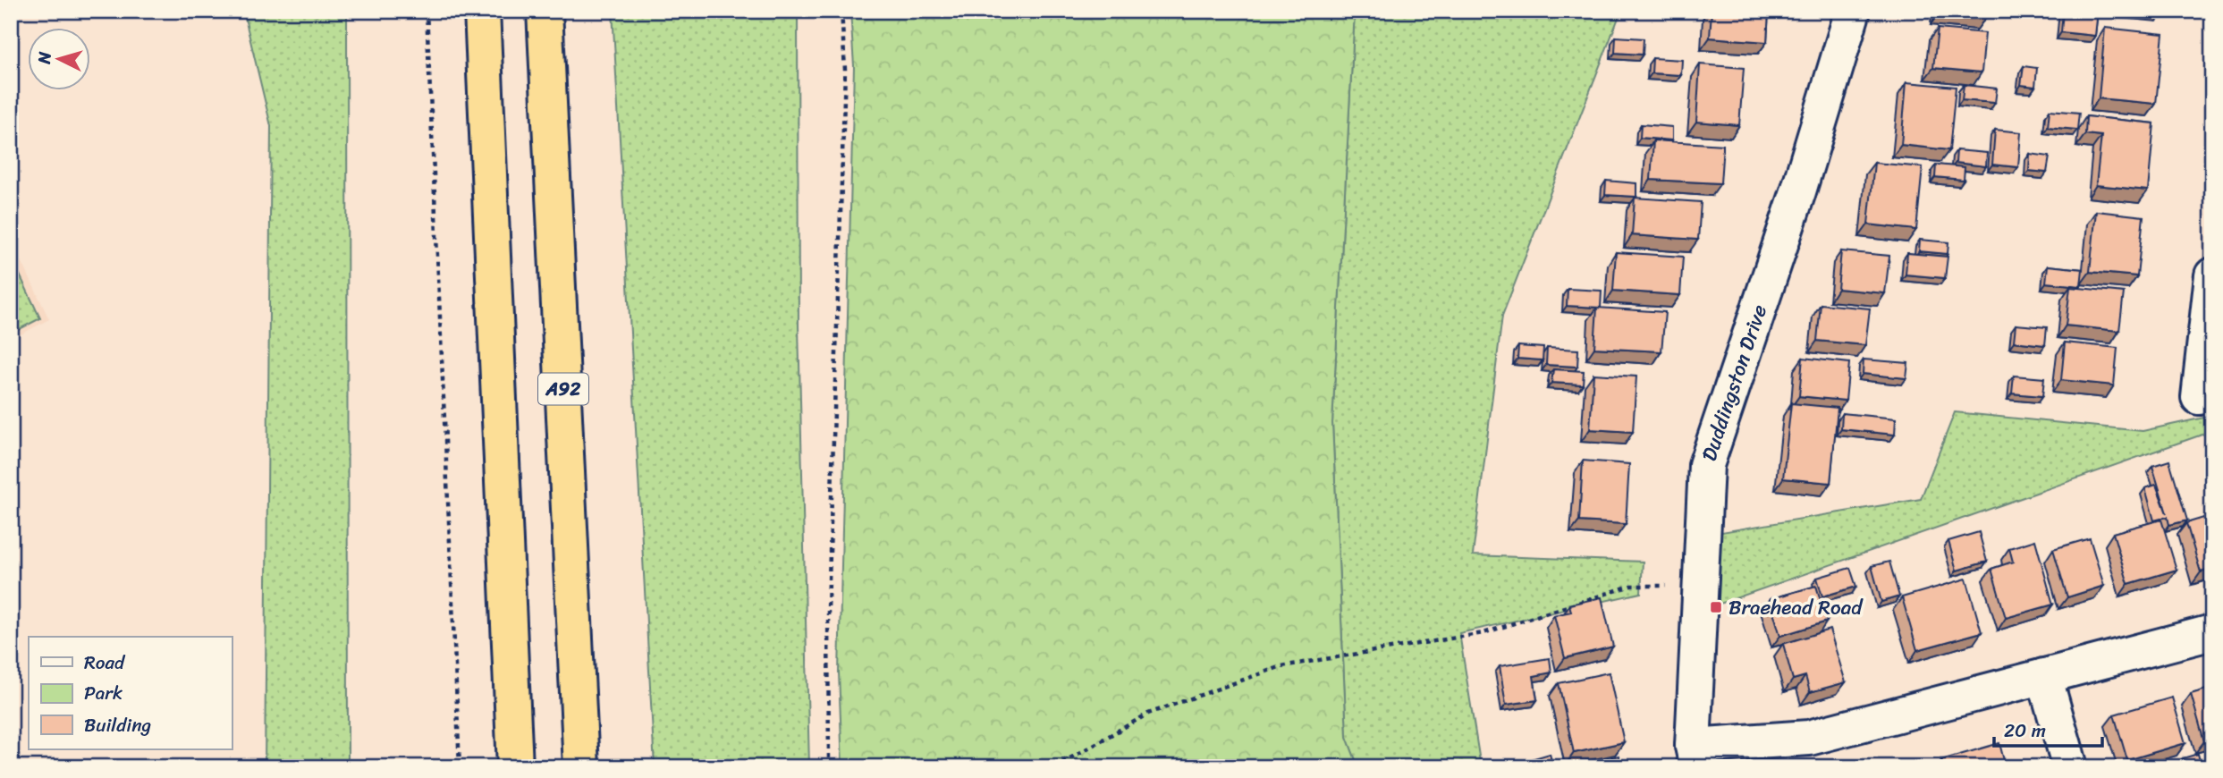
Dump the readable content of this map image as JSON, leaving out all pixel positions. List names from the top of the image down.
{
  "streets": {
    "highway": ["A92"],
    "street": ["Duddingston Drive"]
  },
  "places": {
    "transit": ["Braehead Road"]
  },
  "legend": ["Road", "Park", "Building"],
  "scale_bar": "20 m",
  "north": "left"
}
